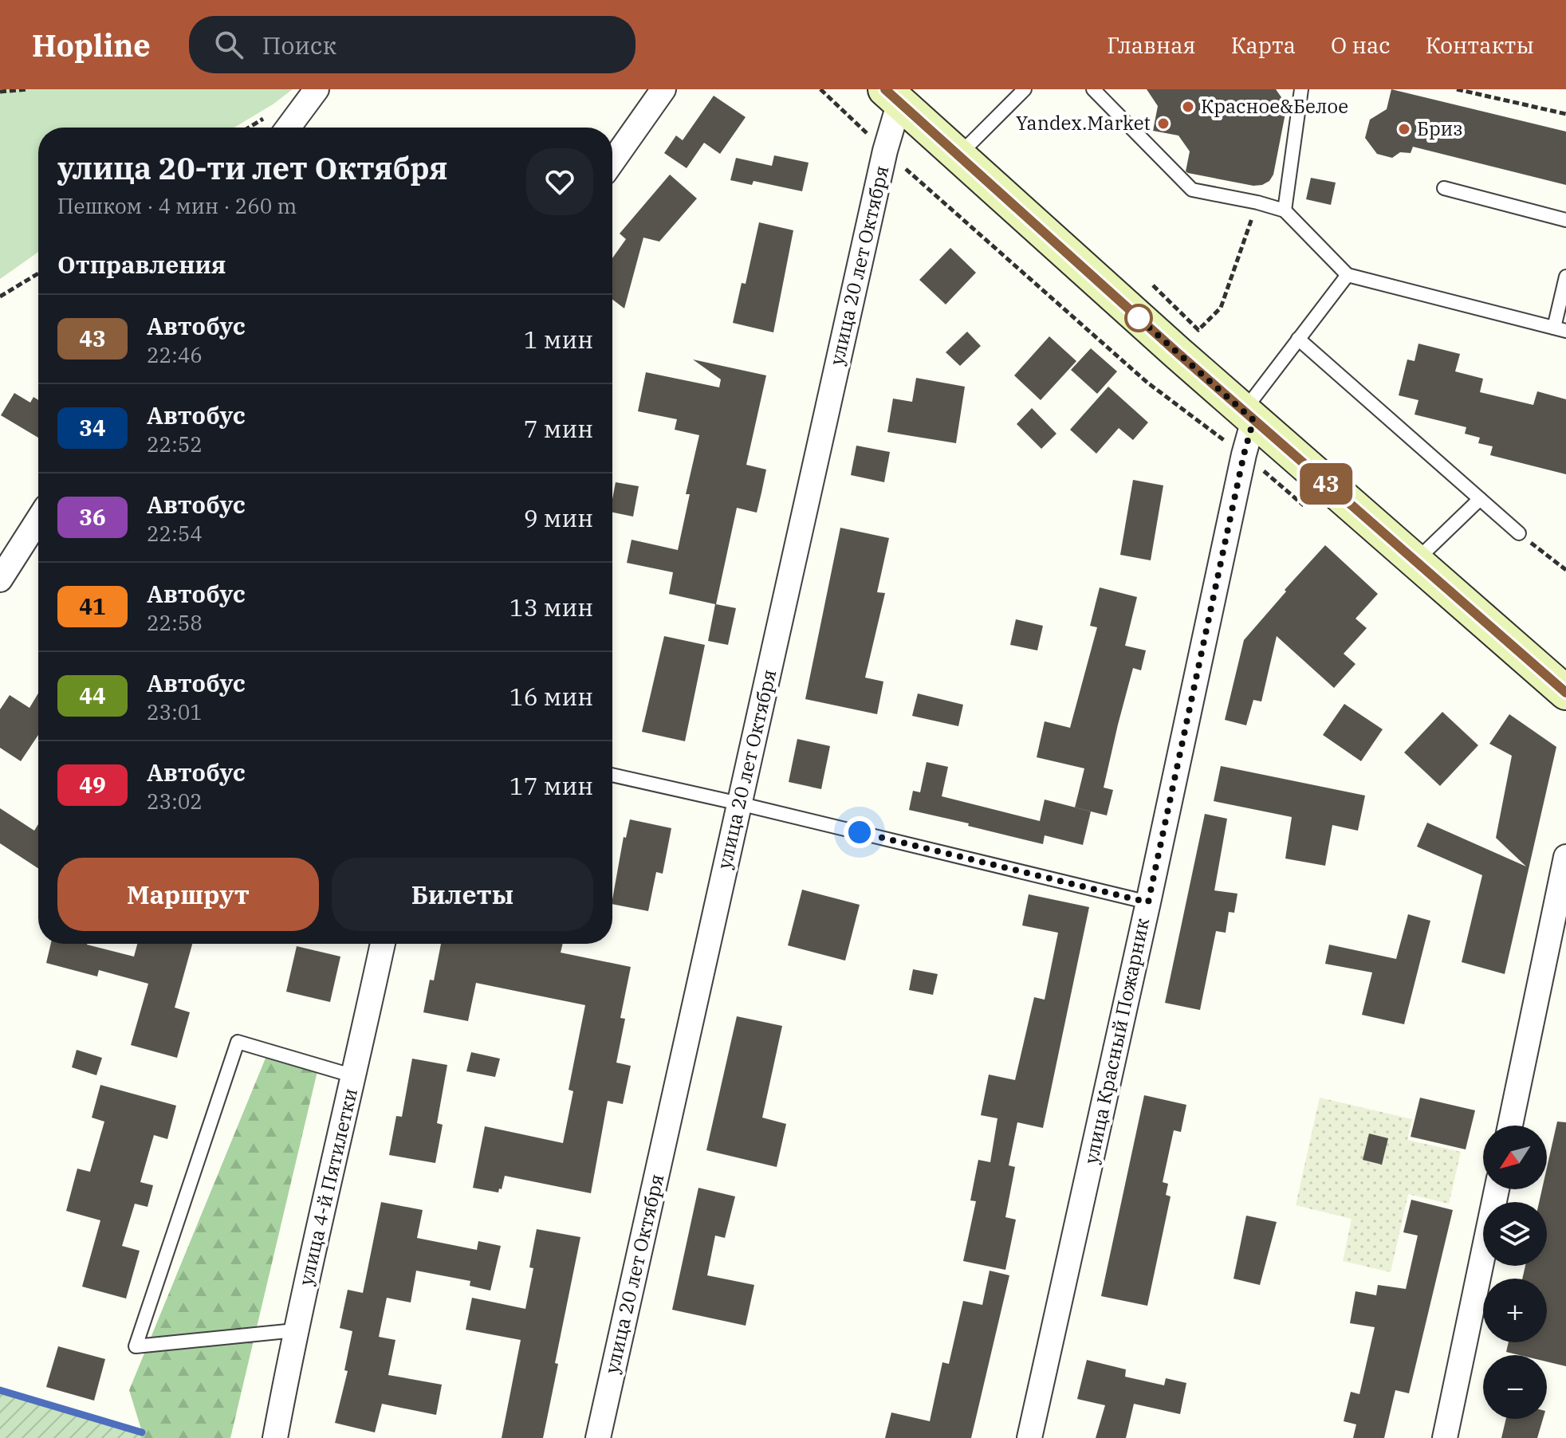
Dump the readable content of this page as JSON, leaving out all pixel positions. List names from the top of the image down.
{
  "streets": {
    "street": ["улица 20 лет Октября", "улица Красный Пожарник", "улица 4-й Пятилетки"]
  },
  "places": ["Красное&Белое", "Yandex.Market", "Бриз"],
  "lines": ["bus line 43"],
  "north": "bottom left",
  "page": {
    "header": "Hopline",
    "search": "Поиск",
    "nav": [
      "Главная",
      "Карта",
      "О нас",
      "Контакты"
    ],
    "on_map": "43",
    "heading": [
      ["улица 20-ти лет Октября", "Пешком · 4 мин · 260 m"],
      "Отправления"
    ],
    "list": [
      {
        "mark": "43",
        "name": "Автобус",
        "note": "22:46",
        "value": "1 мин"
      },
      {
        "mark": "34",
        "name": "Автобус",
        "note": "22:52",
        "value": "7 мин"
      },
      {
        "mark": "36",
        "name": "Автобус",
        "note": "22:54",
        "value": "9 мин"
      },
      {
        "mark": "41",
        "name": "Автобус",
        "note": "22:58",
        "value": "13 мин"
      },
      {
        "mark": "44",
        "name": "Автобус",
        "note": "23:01",
        "value": "16 мин"
      },
      {
        "mark": "49",
        "name": "Автобус",
        "note": "23:02",
        "value": "17 мин"
      }
    ],
    "buttons": ["Маршрут", "Билеты"],
    "map_buttons": ["+", "−"]
  }
}
